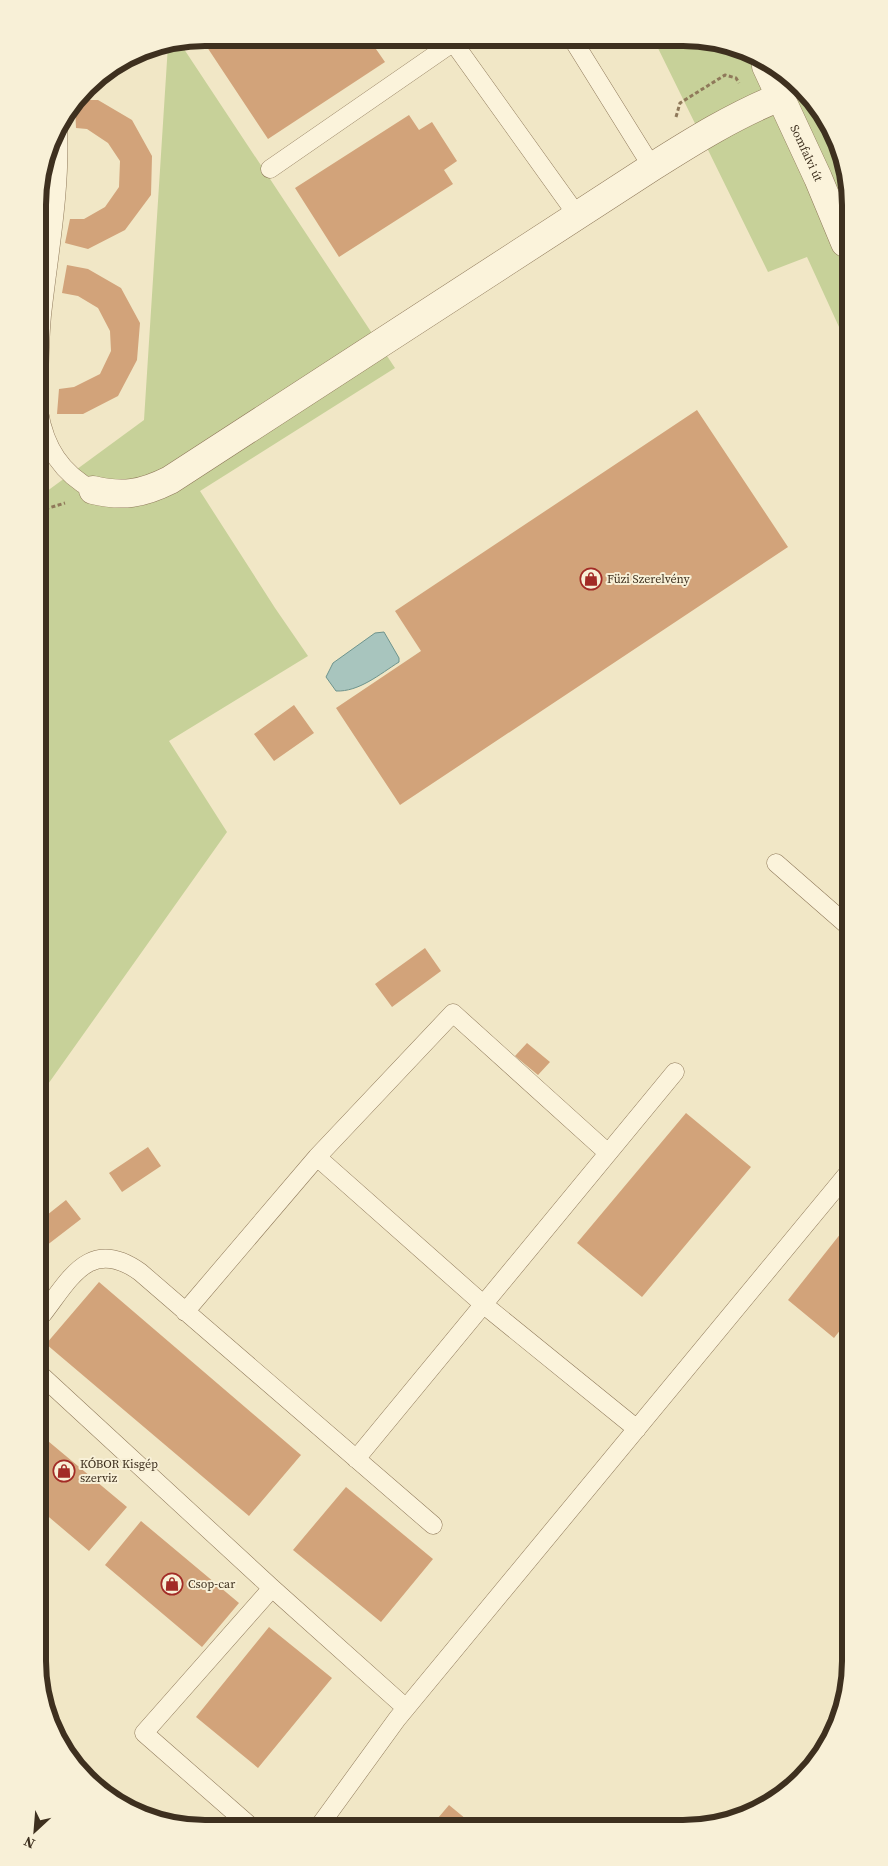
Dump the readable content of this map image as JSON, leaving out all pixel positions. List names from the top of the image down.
{
  "streets": {
    "street": ["Somfalvi út"]
  },
  "places": {
    "shop": ["Füzi Szerelvény", "KÓBOR Kisgép szerviz", "Csop-car"]
  },
  "north": "bottom left"
}
